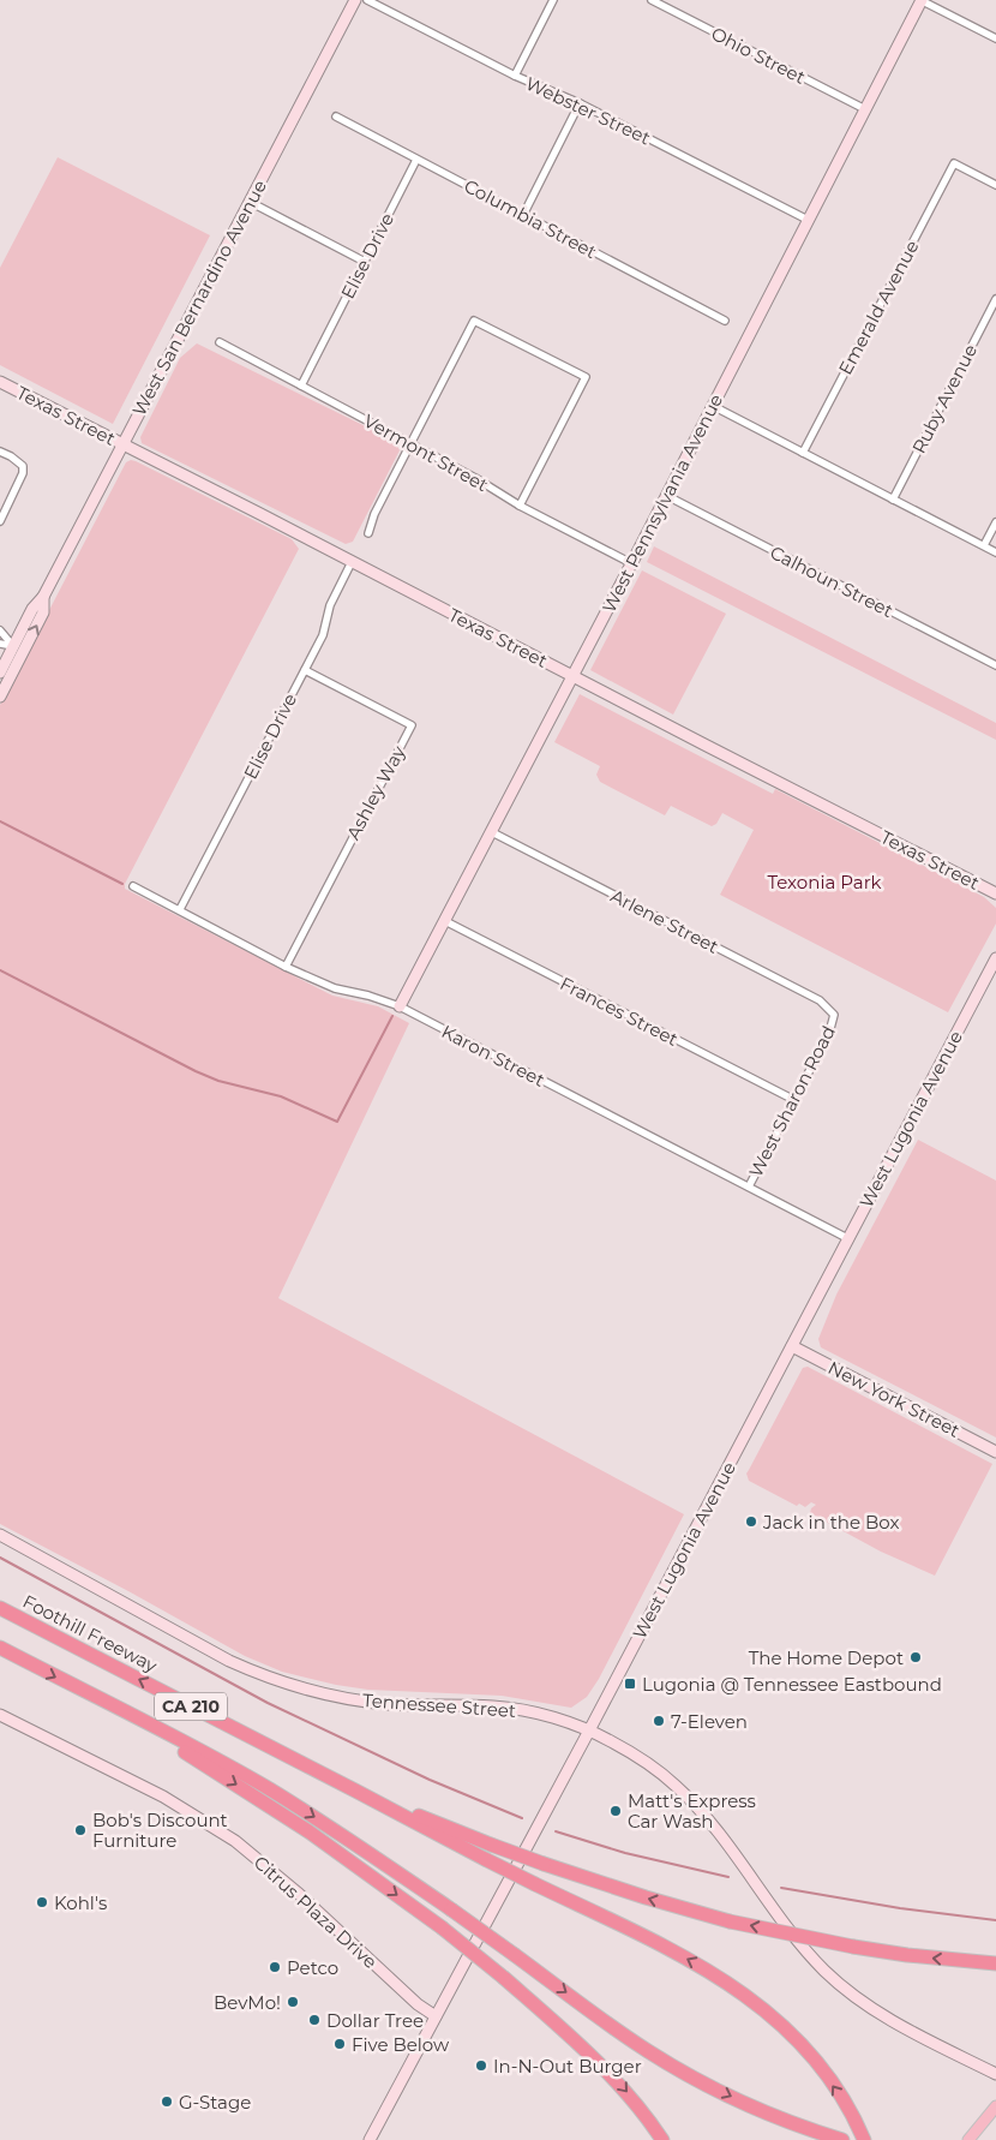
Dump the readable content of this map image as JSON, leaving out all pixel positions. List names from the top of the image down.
{
  "streets": {
    "highway": ["Foothill Freeway", "CA 210"],
    "street": [
      "Ohio Street",
      "Webster Street",
      "Columbia Street",
      "Elise Drive",
      "West San Bernardino Avenue",
      "Emerald Avenue",
      "Ruby Avenue",
      "Texas Street",
      "Vermont Street",
      "West Pennsylvania Avenue",
      "Calhoun Street",
      "Ashley Way",
      "Arlene Street",
      "Frances Street",
      "Karon Street",
      "West Sharon Road",
      "West Lugonia Avenue",
      "New York Street",
      "Tennessee Street",
      "Citrus Plaza Drive"
    ]
  },
  "crossings": [
    ["Ohio Street", "West Pennsylvania Avenue"],
    ["Webster Street", "West Pennsylvania Avenue"],
    ["Columbia Street", "Elise Drive"],
    ["Elise Drive", "Texas Street"],
    ["Elise Drive", "Vermont Street"],
    ["Elise Drive", "Ashley Way"],
    ["Elise Drive", "Karon Street"],
    ["West San Bernardino Avenue", "Texas Street"],
    ["Texas Street", "West Pennsylvania Avenue"],
    ["Vermont Street", "West Pennsylvania Avenue"],
    ["West Pennsylvania Avenue", "Calhoun Street"],
    ["West Pennsylvania Avenue", "Arlene Street"],
    ["West Pennsylvania Avenue", "Frances Street"],
    ["West Pennsylvania Avenue", "Karon Street"],
    ["Ashley Way", "Karon Street"],
    ["Arlene Street", "West Sharon Road"],
    ["Frances Street", "West Sharon Road"],
    ["Karon Street", "West Sharon Road"],
    ["Karon Street", "West Lugonia Avenue"],
    ["West Lugonia Avenue", "New York Street"],
    ["West Lugonia Avenue", "Tennessee Street"],
    ["West Lugonia Avenue", "Citrus Plaza Drive"]
  ],
  "parks": ["Texonia Park"],
  "places": {
    "other": [
      "Jack in the Box",
      "The Home Depot",
      "7-Eleven",
      "Matt's Express Car Wash",
      "Bob's Discount Furniture",
      "Kohl's",
      "Petco",
      "BevMo!",
      "Dollar Tree",
      "Five Below",
      "In-N-Out Burger",
      "G-Stage"
    ],
    "transit": ["Lugonia @ Tennessee Eastbound"]
  }
}
